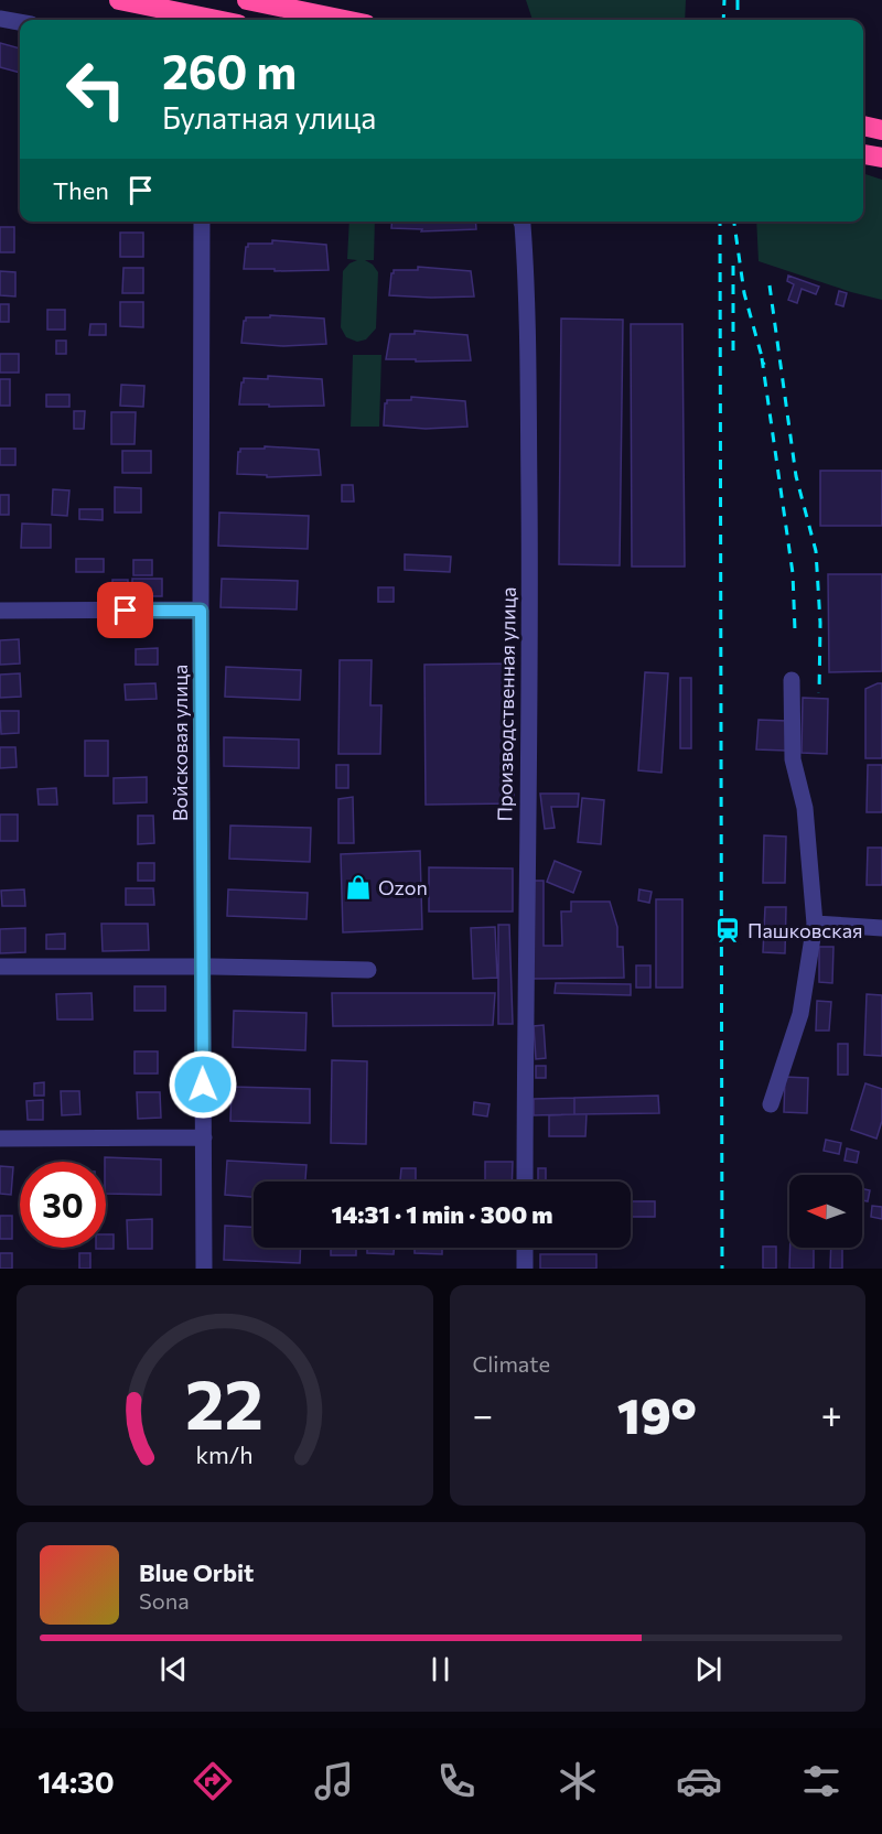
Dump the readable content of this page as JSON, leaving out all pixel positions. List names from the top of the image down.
{
  "streets": {
    "street": ["Производственная улица", "Войсковая улица"]
  },
  "places": {
    "shop": ["Ozon"],
    "station": ["Пашковская"]
  },
  "north": "left",
  "page": {
    "turn": ["260 m", "Булатная улица"],
    "then": "Then",
    "limit": "30",
    "trip": "14:31 · 1 min · 300 m",
    "tile": "Climate",
    "heat": ["−", "19°", "+"],
    "song": ["Blue Orbit", "Sona"],
    "tabs": "14:30",
    "gauge": ["22", "km/h"]
  }
}
